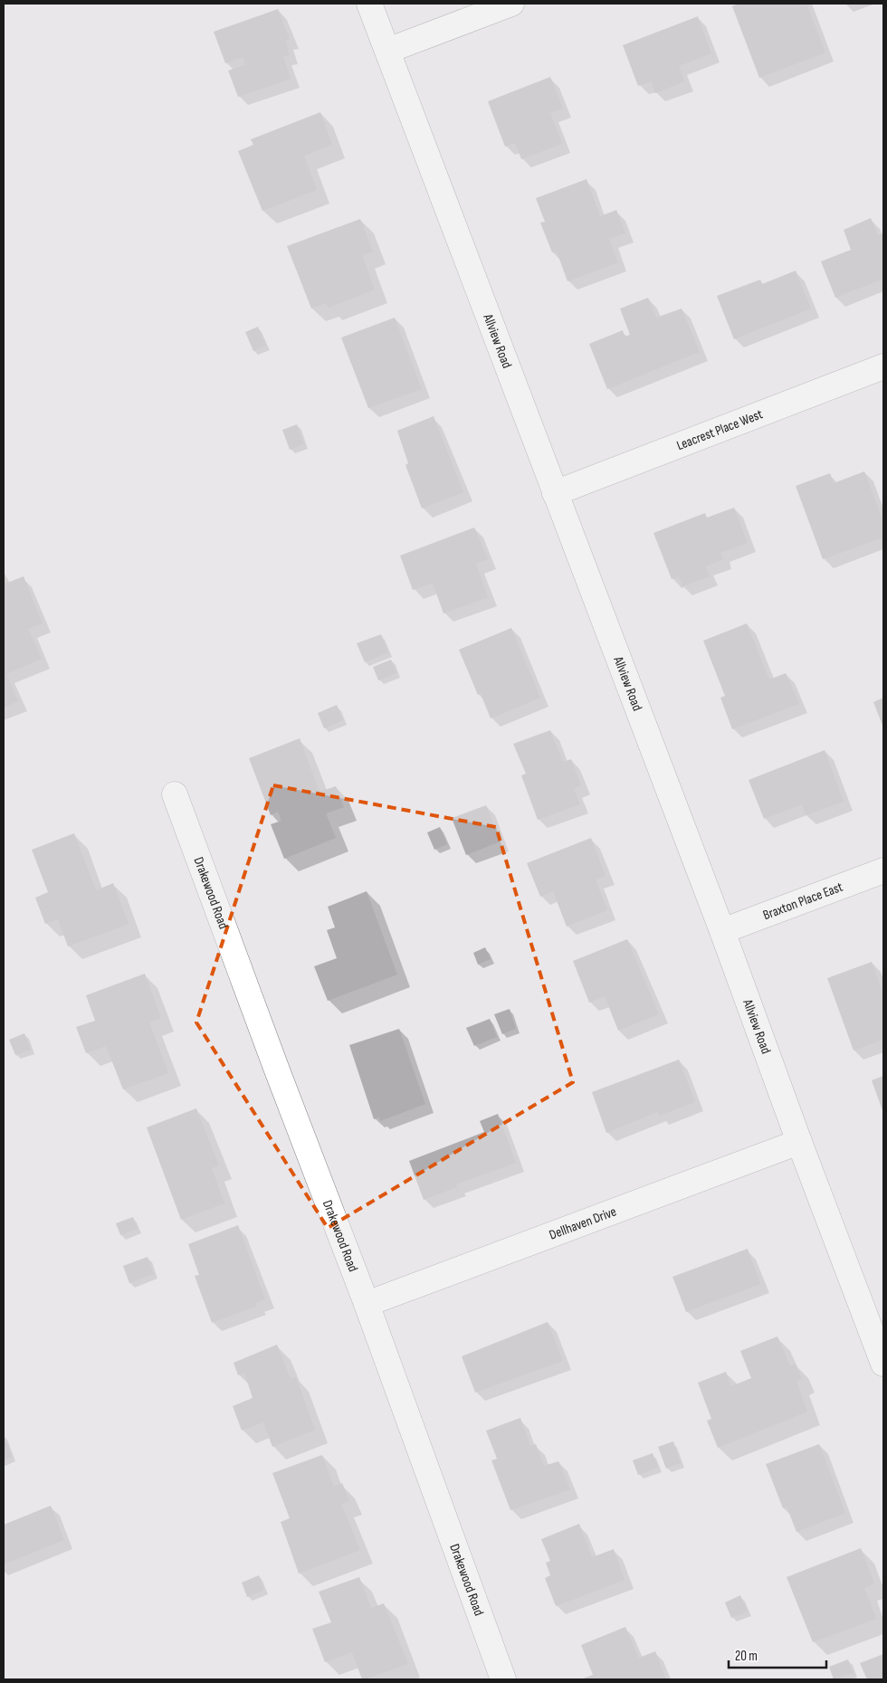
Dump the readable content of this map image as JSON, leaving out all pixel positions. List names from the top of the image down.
{
  "streets": {
    "street": [
      "Allview Road",
      "Leacrest Place West",
      "Drakewood Road",
      "Braxton Place East",
      "Dellhaven Drive"
    ]
  },
  "crossings": [
    ["Allview Road", "Leacrest Place West"],
    ["Allview Road", "Braxton Place East"],
    ["Allview Road", "Dellhaven Drive"],
    ["Drakewood Road", "Dellhaven Drive"]
  ],
  "scale_bar": "20 m"
}
